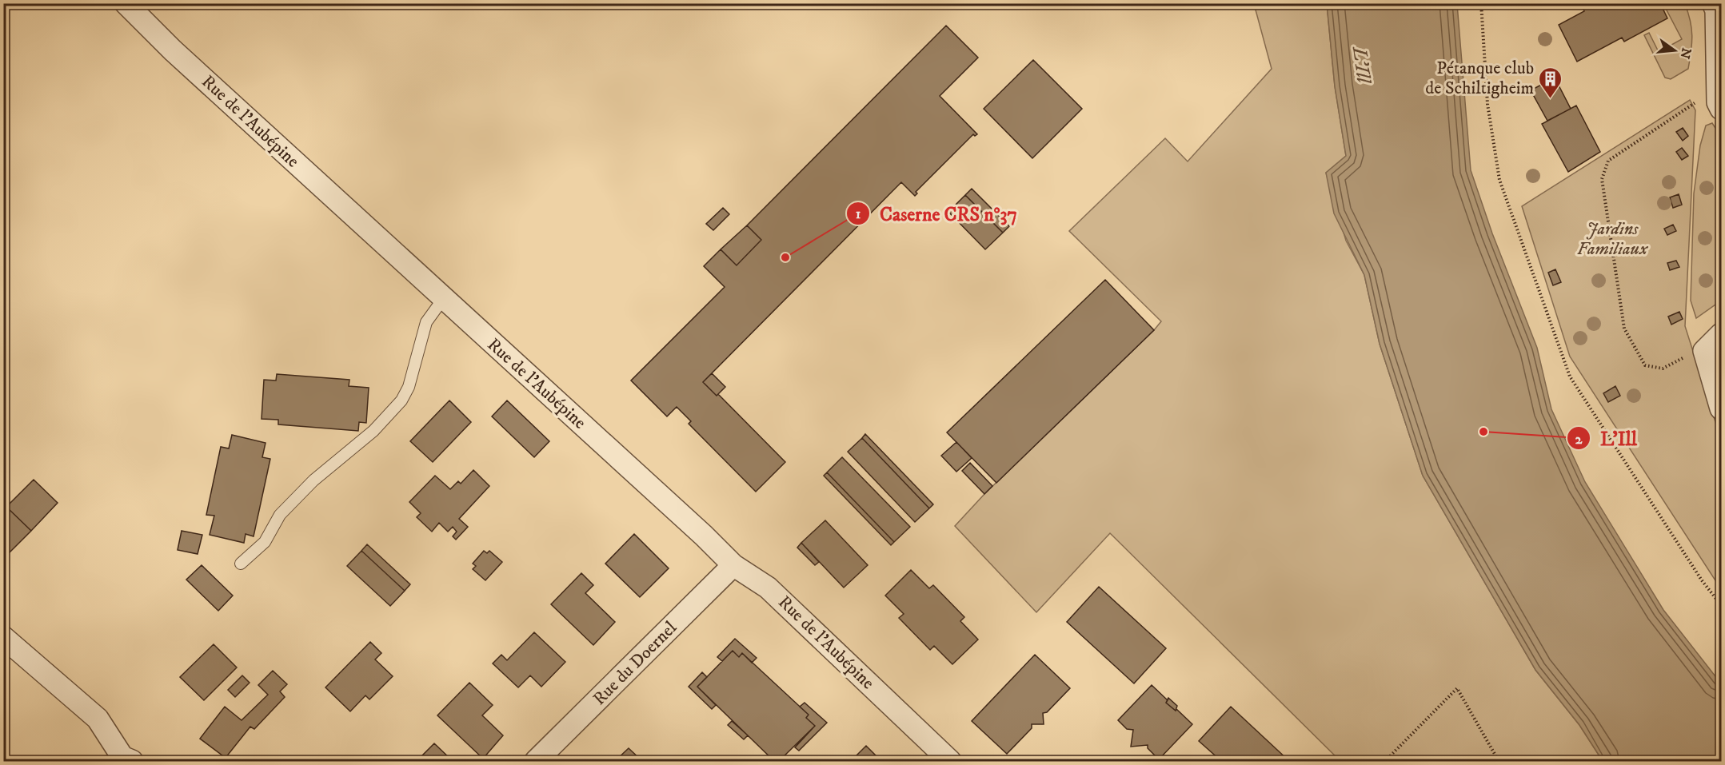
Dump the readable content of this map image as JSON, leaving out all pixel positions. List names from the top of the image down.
{
  "streets": {
    "street": ["Rue de l'Aubépine", "Rue du Doernel"]
  },
  "crossings": [
    ["Rue de l'Aubépine", "Rue du Doernel"]
  ],
  "water": ["L'Ill"],
  "parks": ["Jardins Familiaux"],
  "places": {
    "building": ["Pétanque club de Schiltigheim"],
    "other": ["Caserne CRS n°37", "L'Ill"]
  },
  "north": "right"
}
